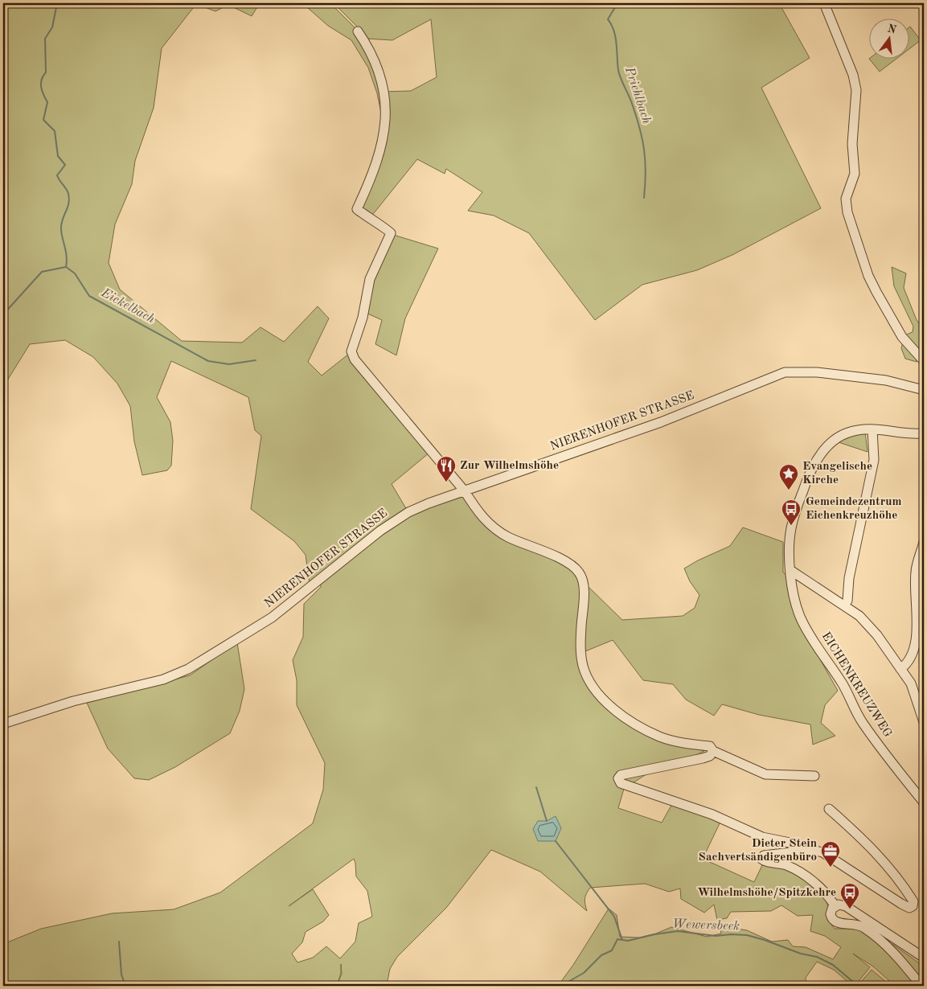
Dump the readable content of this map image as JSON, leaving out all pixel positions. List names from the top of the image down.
{
  "streets": {
    "street": ["NIERENHOFER STRASSE", "EICHENKREUZWEG"]
  },
  "water": ["Priehlbach", "Eickelbach", "Wewersbeek"],
  "places": {
    "restaurant": ["Zur Wilhelmshöhe"],
    "place": ["Evangelische Kirche"],
    "bus stop": ["Gemeindezentrum Eichenkreuzhöhe", "Wilhelmshöhe/Spitzkehre"],
    "office": ["Dieter Stein Sachvertsändigenbüro"]
  },
  "north": "top"
}
